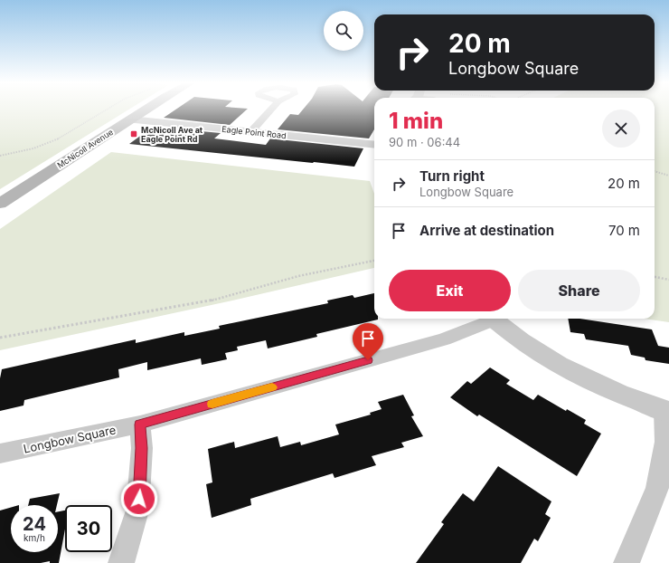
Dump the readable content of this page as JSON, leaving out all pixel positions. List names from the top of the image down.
{
  "streets": {
    "main road": ["McNicoll Avenue"],
    "street": ["Eagle Point Road", "Longbow Square"]
  },
  "crossings": [
    ["Eagle Point Road", "McNicoll Avenue"]
  ],
  "places": {
    "transit": ["McNicoll Ave at Eagle Point Rd"]
  },
  "page": {
    "turn": ["20 m", "Longbow Square"],
    "heading": ["1 min", "90 m · 06:44"],
    "list": [
      {
        "name": "Turn right",
        "note": "Longbow Square",
        "value": "20 m"
      },
      {
        "name": "Arrive at destination",
        "value": "70 m"
      }
    ],
    "buttons": ["Exit", "Share"],
    "speed": "24 km/h",
    "limit": "30"
  }
}
